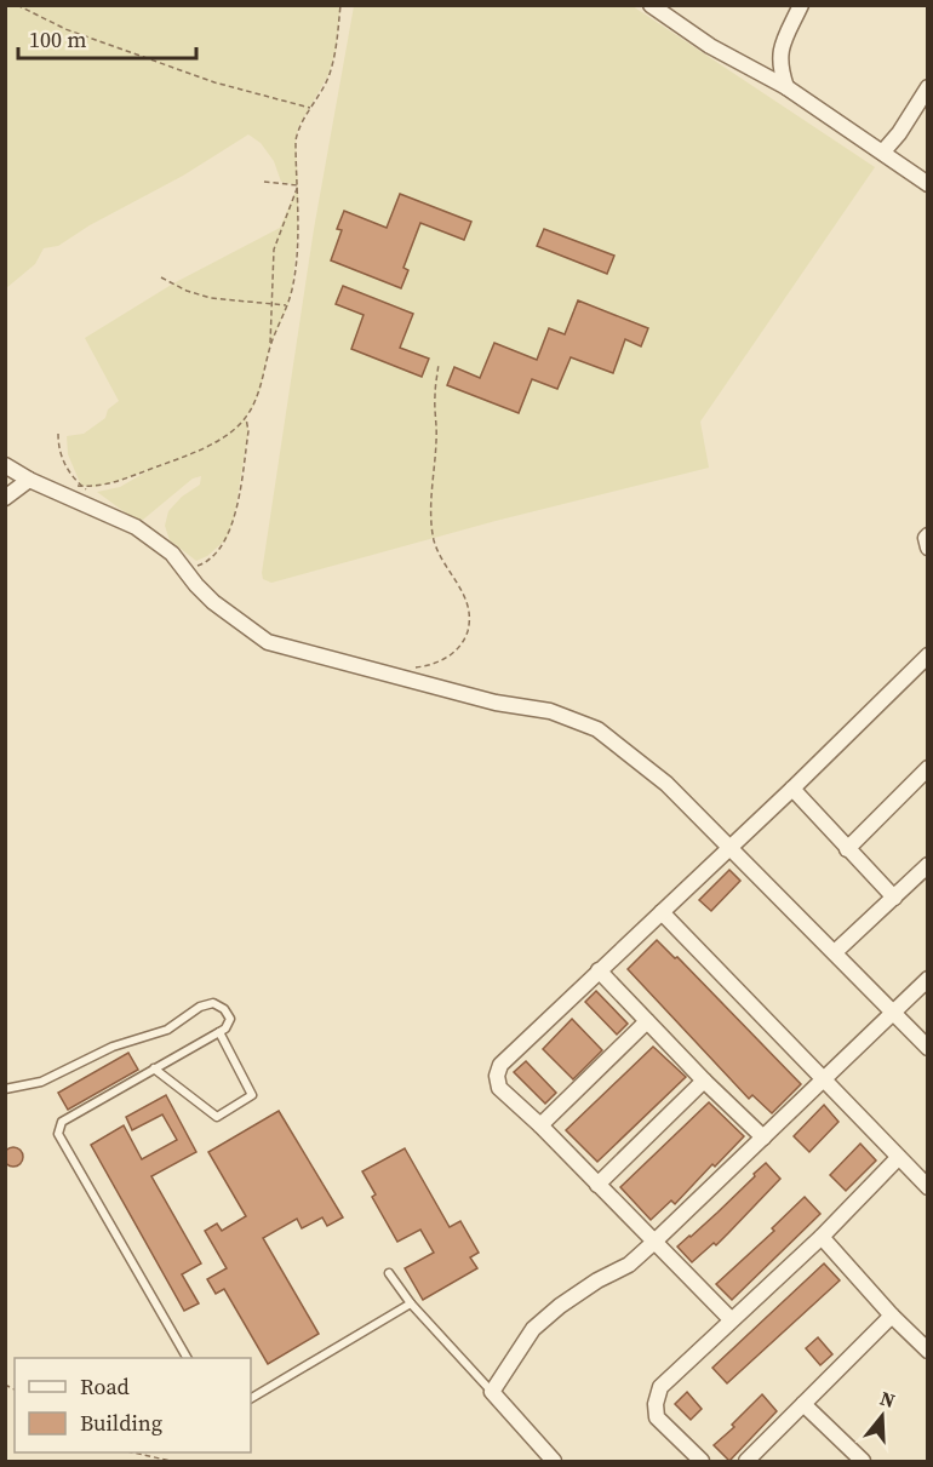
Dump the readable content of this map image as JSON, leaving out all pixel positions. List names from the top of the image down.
{
  "legend": ["Road", "Building"],
  "scale_bar": "100 m",
  "north": "top"
}
